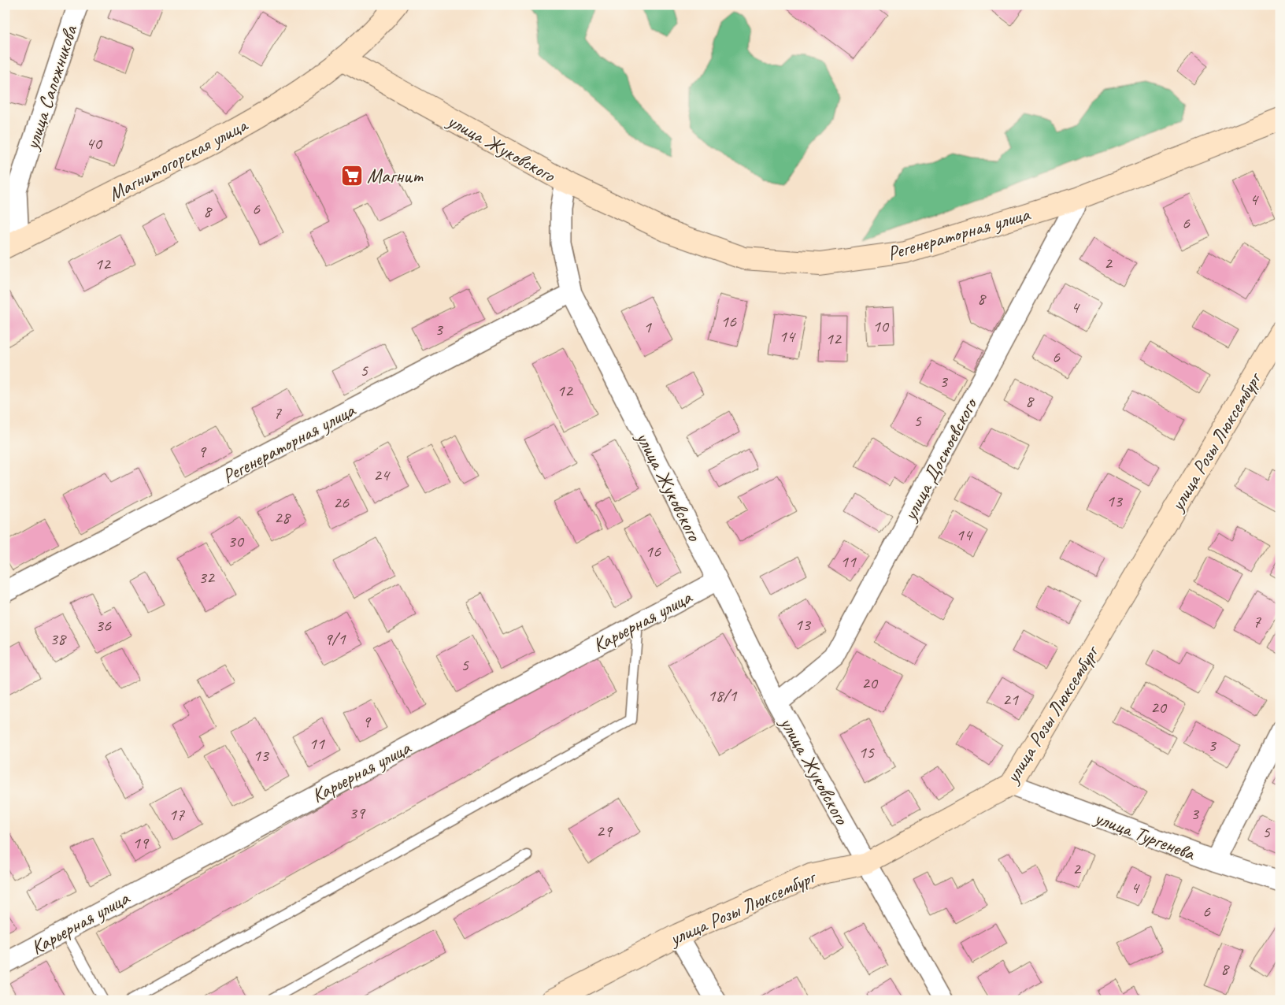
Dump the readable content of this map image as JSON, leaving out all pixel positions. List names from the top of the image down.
{
  "streets": {
    "street": [
      "улица Сапожникова",
      "улица Жуковского",
      "Магнитогорская улица",
      "Регенераторная улица",
      "улица Розы Люксембург",
      "улица Достоевского",
      "Карьерная улица",
      "улица Тургенева"
    ]
  },
  "crossings": [
    ["улица Сапожникова", "Магнитогорская улица"],
    ["улица Жуковского", "Магнитогорская улица"],
    ["улица Жуковского", "Регенераторная улица"],
    ["улица Жуковского", "улица Розы Люксембург"],
    ["улица Жуковского", "улица Достоевского"],
    ["улица Жуковского", "Карьерная улица"],
    ["Регенераторная улица", "улица Достоевского"],
    ["улица Розы Люксембург", "улица Тургенева"]
  ],
  "places": {
    "supermarket": ["Магнит"]
  },
  "house_numbers": [
    "40",
    "4",
    "6",
    "8",
    "6",
    "2",
    "12",
    "8",
    "4",
    "16",
    "10",
    "1",
    "3",
    "14",
    "12",
    "6",
    "5",
    "3",
    "12",
    "8",
    "7",
    "5",
    "9",
    "24",
    "13",
    "26",
    "28",
    "14",
    "30",
    "16",
    "11",
    "32",
    "7",
    "13",
    "36",
    "38",
    "9/1",
    "5",
    "20",
    "18/1",
    "21",
    "20",
    "9",
    "11",
    "3",
    "15",
    "13",
    "39",
    "3",
    "17",
    "29",
    "5",
    "19",
    "2",
    "4",
    "6",
    "8"
  ]
}
